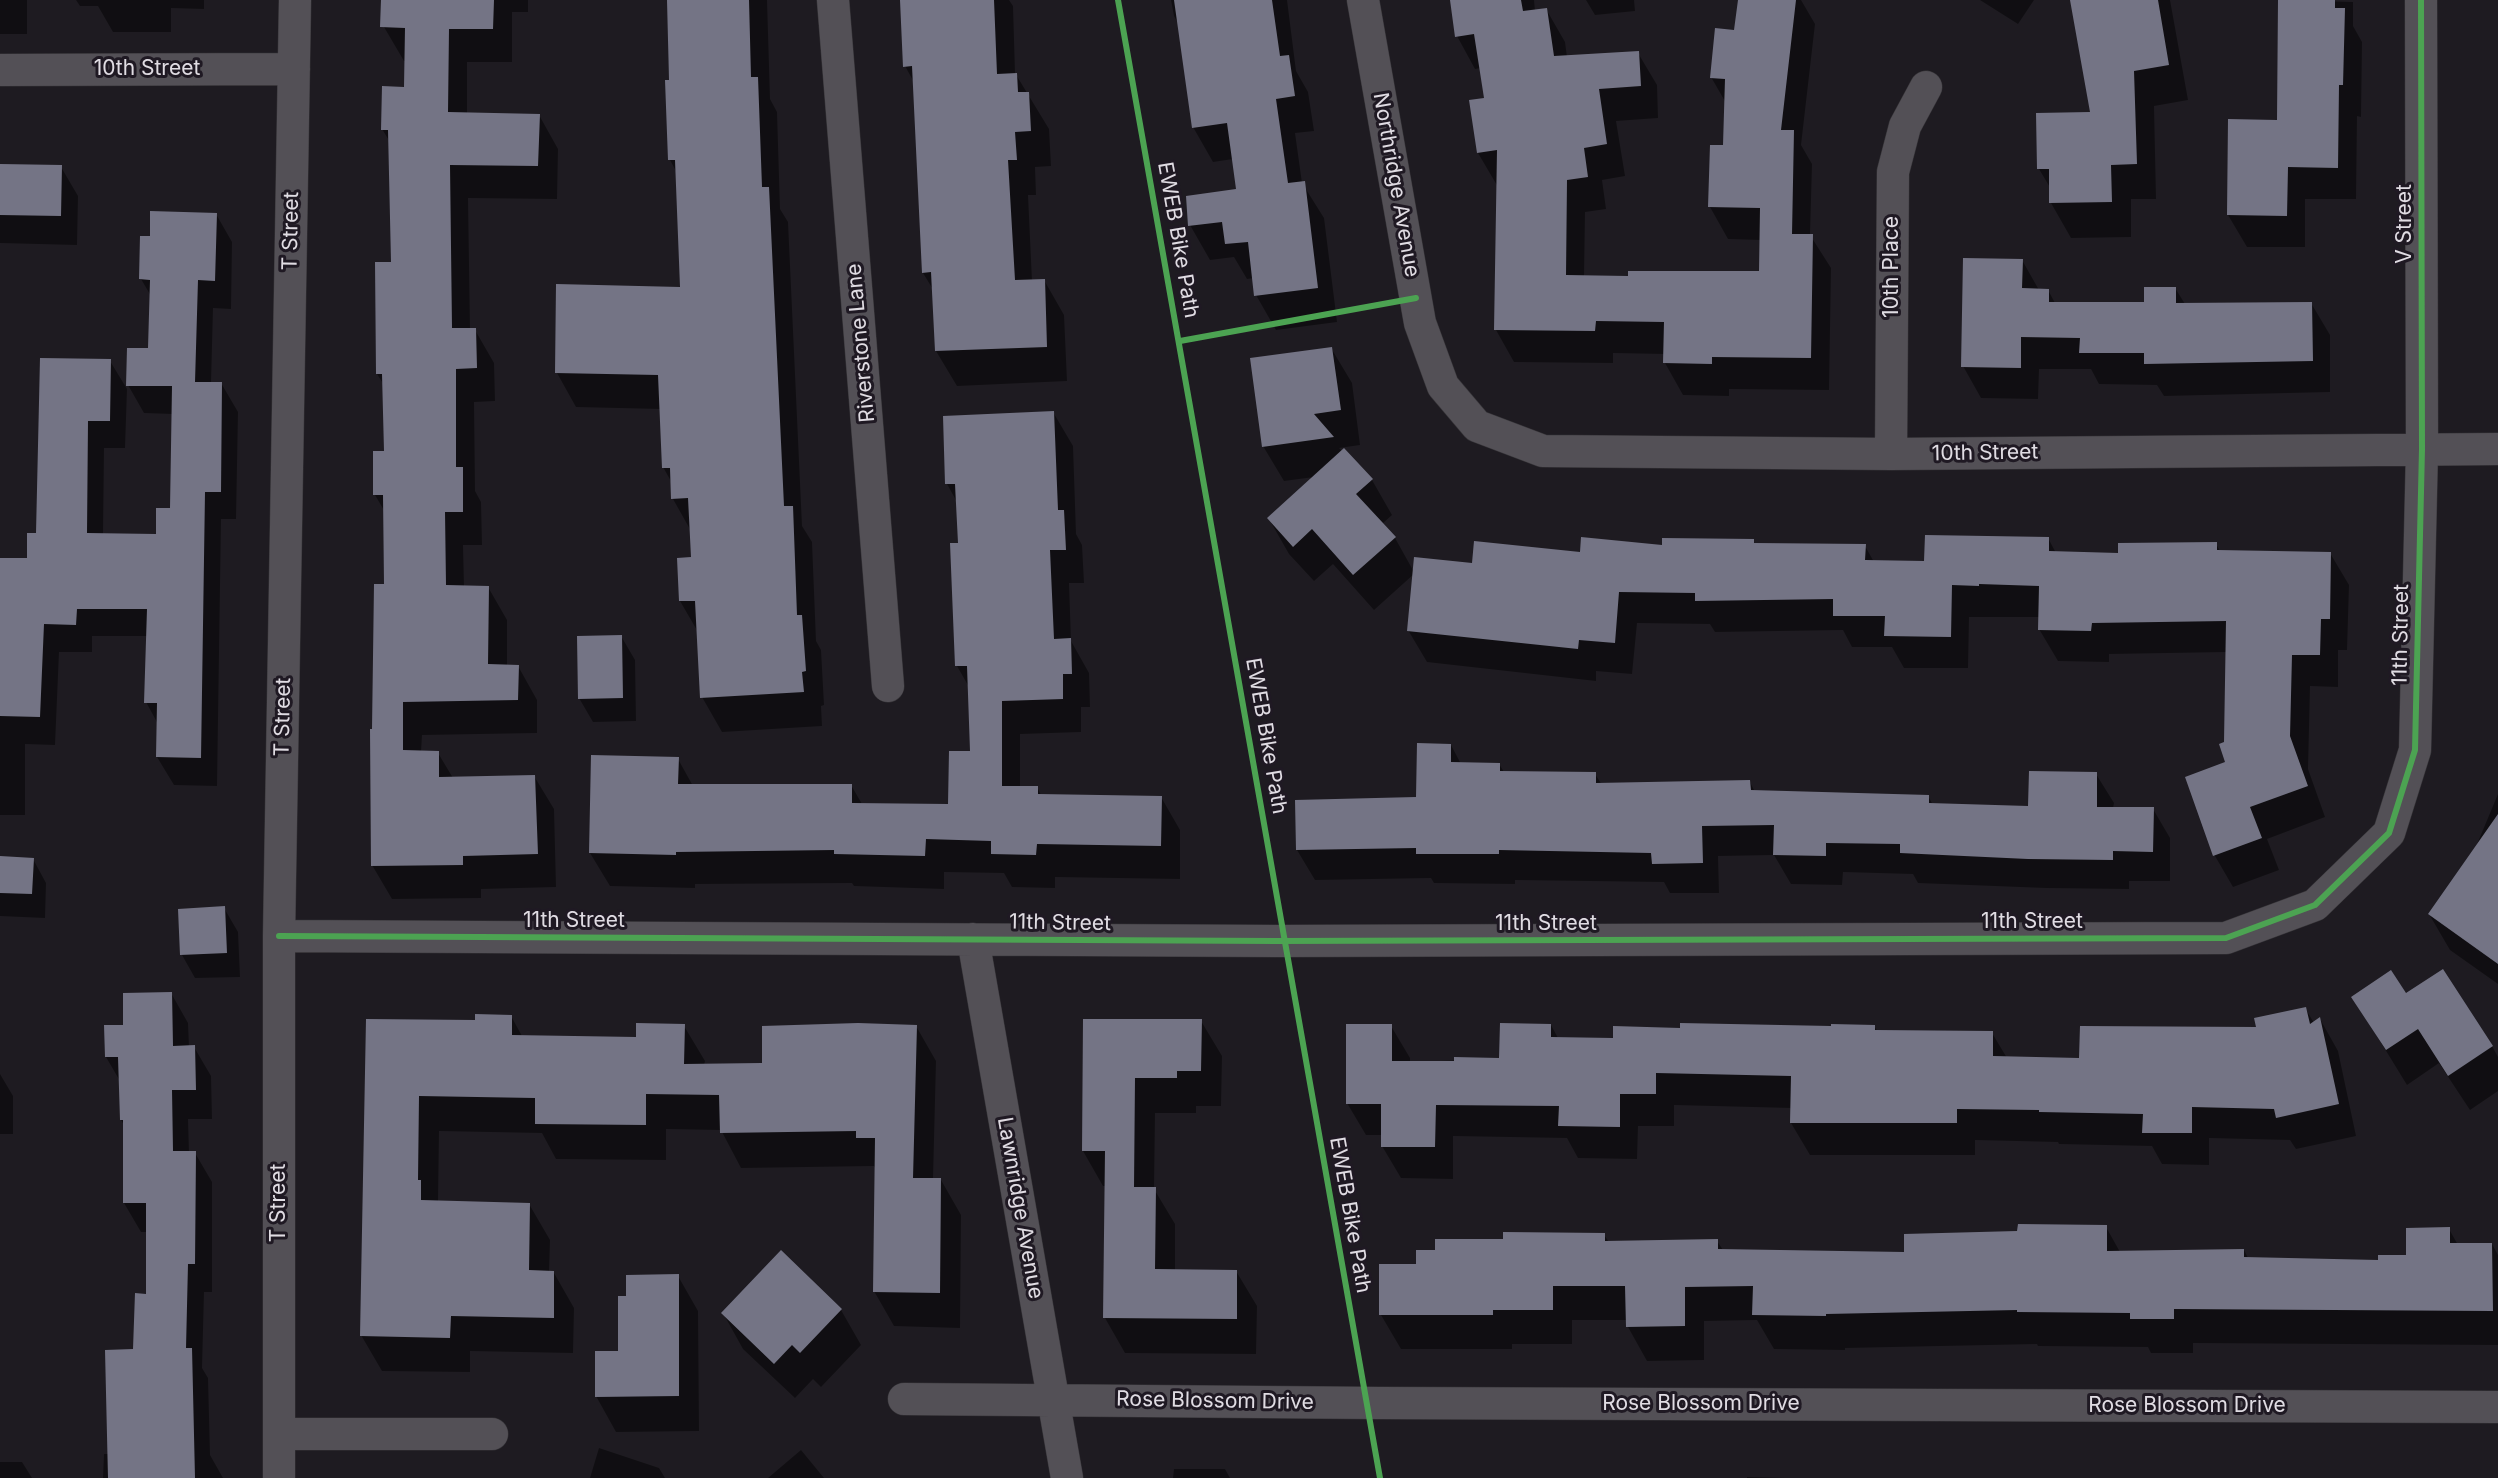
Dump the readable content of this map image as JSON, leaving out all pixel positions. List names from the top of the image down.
{
  "streets": {
    "street": [
      "10th Street",
      "Northridge Avenue",
      "V Street",
      "T Street",
      "10th Place",
      "Riverstone Lane",
      "11th Street",
      "Lawnridge Avenue",
      "Rose Blossom Drive"
    ],
    "cycle path": ["EWEB Bike Path"]
  },
  "crossings": [
    ["10th Street", "Northridge Avenue"],
    ["10th Street", "V Street"],
    ["10th Street", "T Street"],
    ["10th Street", "10th Place"],
    ["10th Street", "11th Street"],
    ["V Street", "11th Street"],
    ["T Street", "11th Street"],
    ["11th Street", "Lawnridge Avenue"],
    ["Lawnridge Avenue", "Rose Blossom Drive"]
  ]
}
